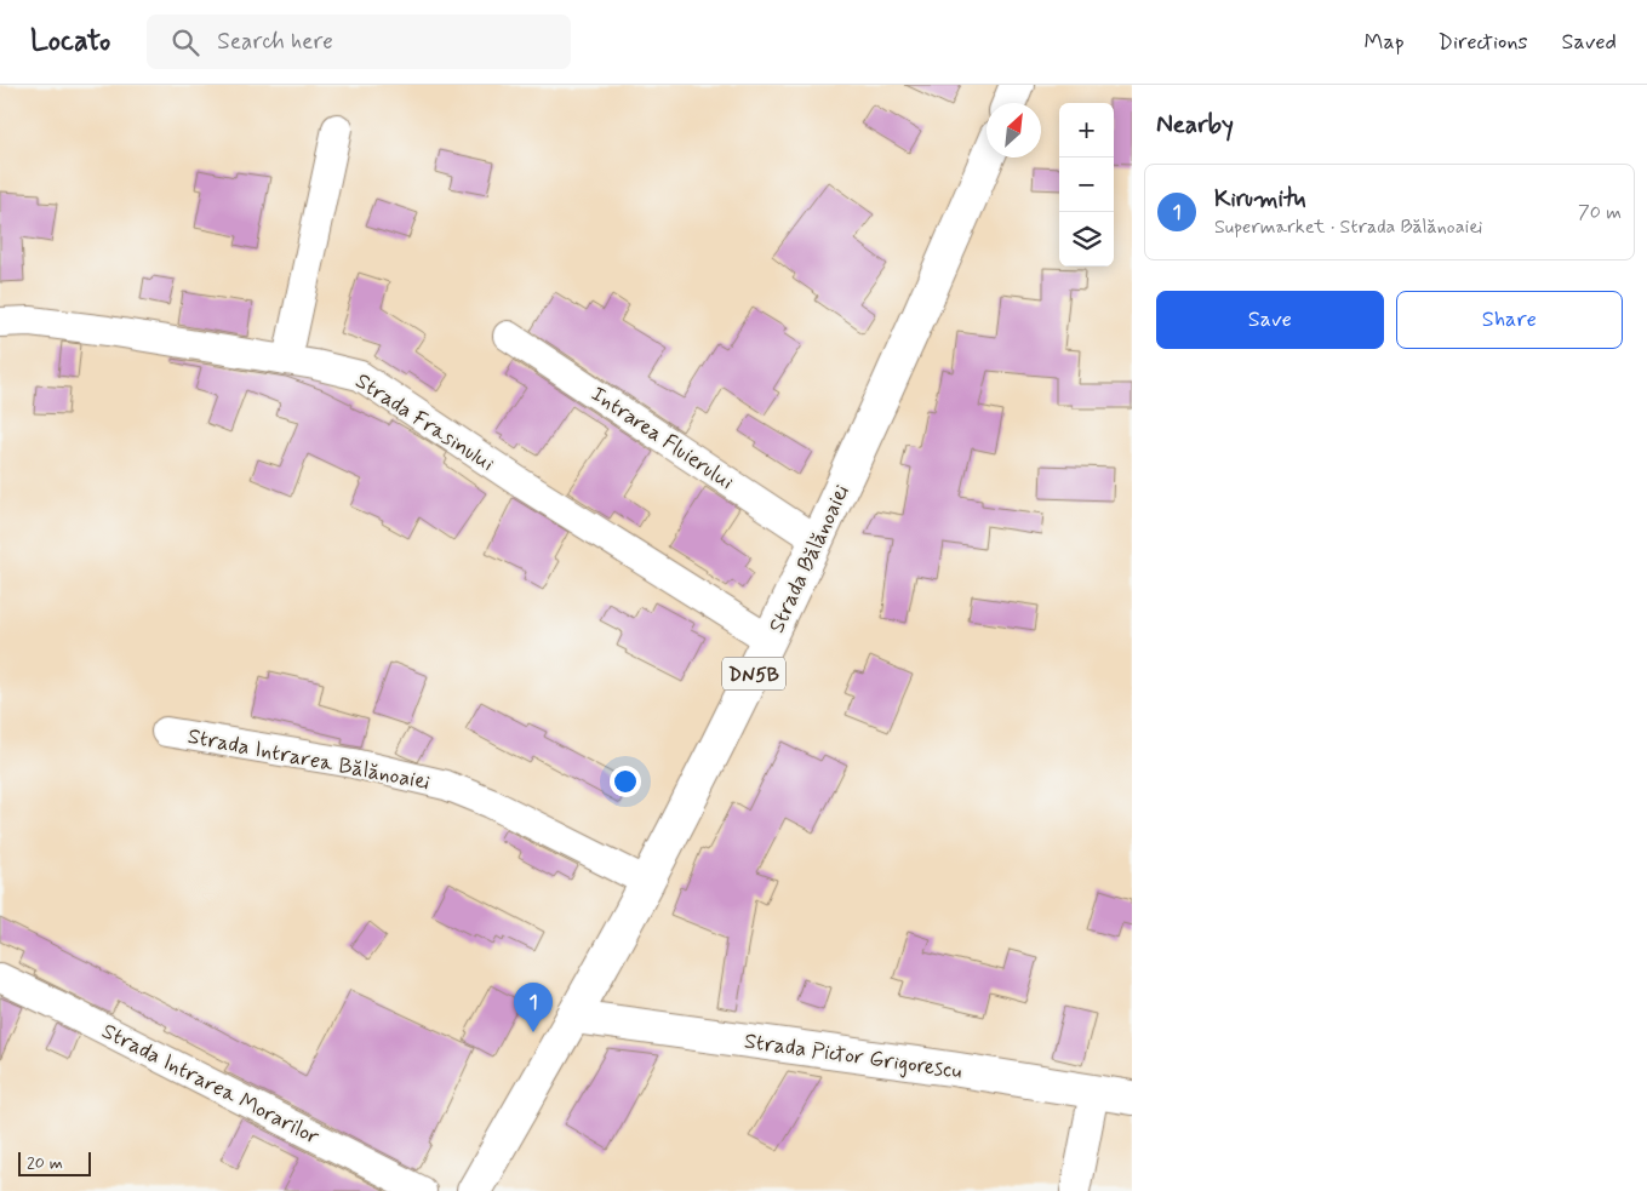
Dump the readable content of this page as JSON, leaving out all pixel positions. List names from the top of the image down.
{
  "streets": {
    "main road": ["Strada Bălănoaiei", "DN5B", "Strada Pictor Grigorescu"],
    "street": [
      "Strada Frasinului",
      "Intrarea Fluierului",
      "Strada Intrarea Bălănoaiei",
      "Strada Intrarea Morarilor"
    ]
  },
  "crossings": [
    ["Strada Frasinului", "Strada Bălănoaiei"],
    ["Intrarea Fluierului", "Strada Bălănoaiei"],
    ["Strada Bălănoaiei", "Strada Intrarea Bălănoaiei"],
    ["Strada Bălănoaiei", "Strada Pictor Grigorescu"]
  ],
  "scale_bar": "20 m",
  "north": "top right",
  "page": {
    "header": "Locato",
    "search": "Search here",
    "nav": ["Map", "Directions", "Saved"],
    "heading": "Nearby",
    "map_buttons": ["+", "−"],
    "list": [
      {
        "mark": "1",
        "name": "Kirumitu",
        "note": "Supermarket · Strada Bălănoaiei",
        "value": "70 m"
      }
    ],
    "buttons": ["Save", "Share"],
    "pins": "1",
    "scale": "20 m"
  }
}
